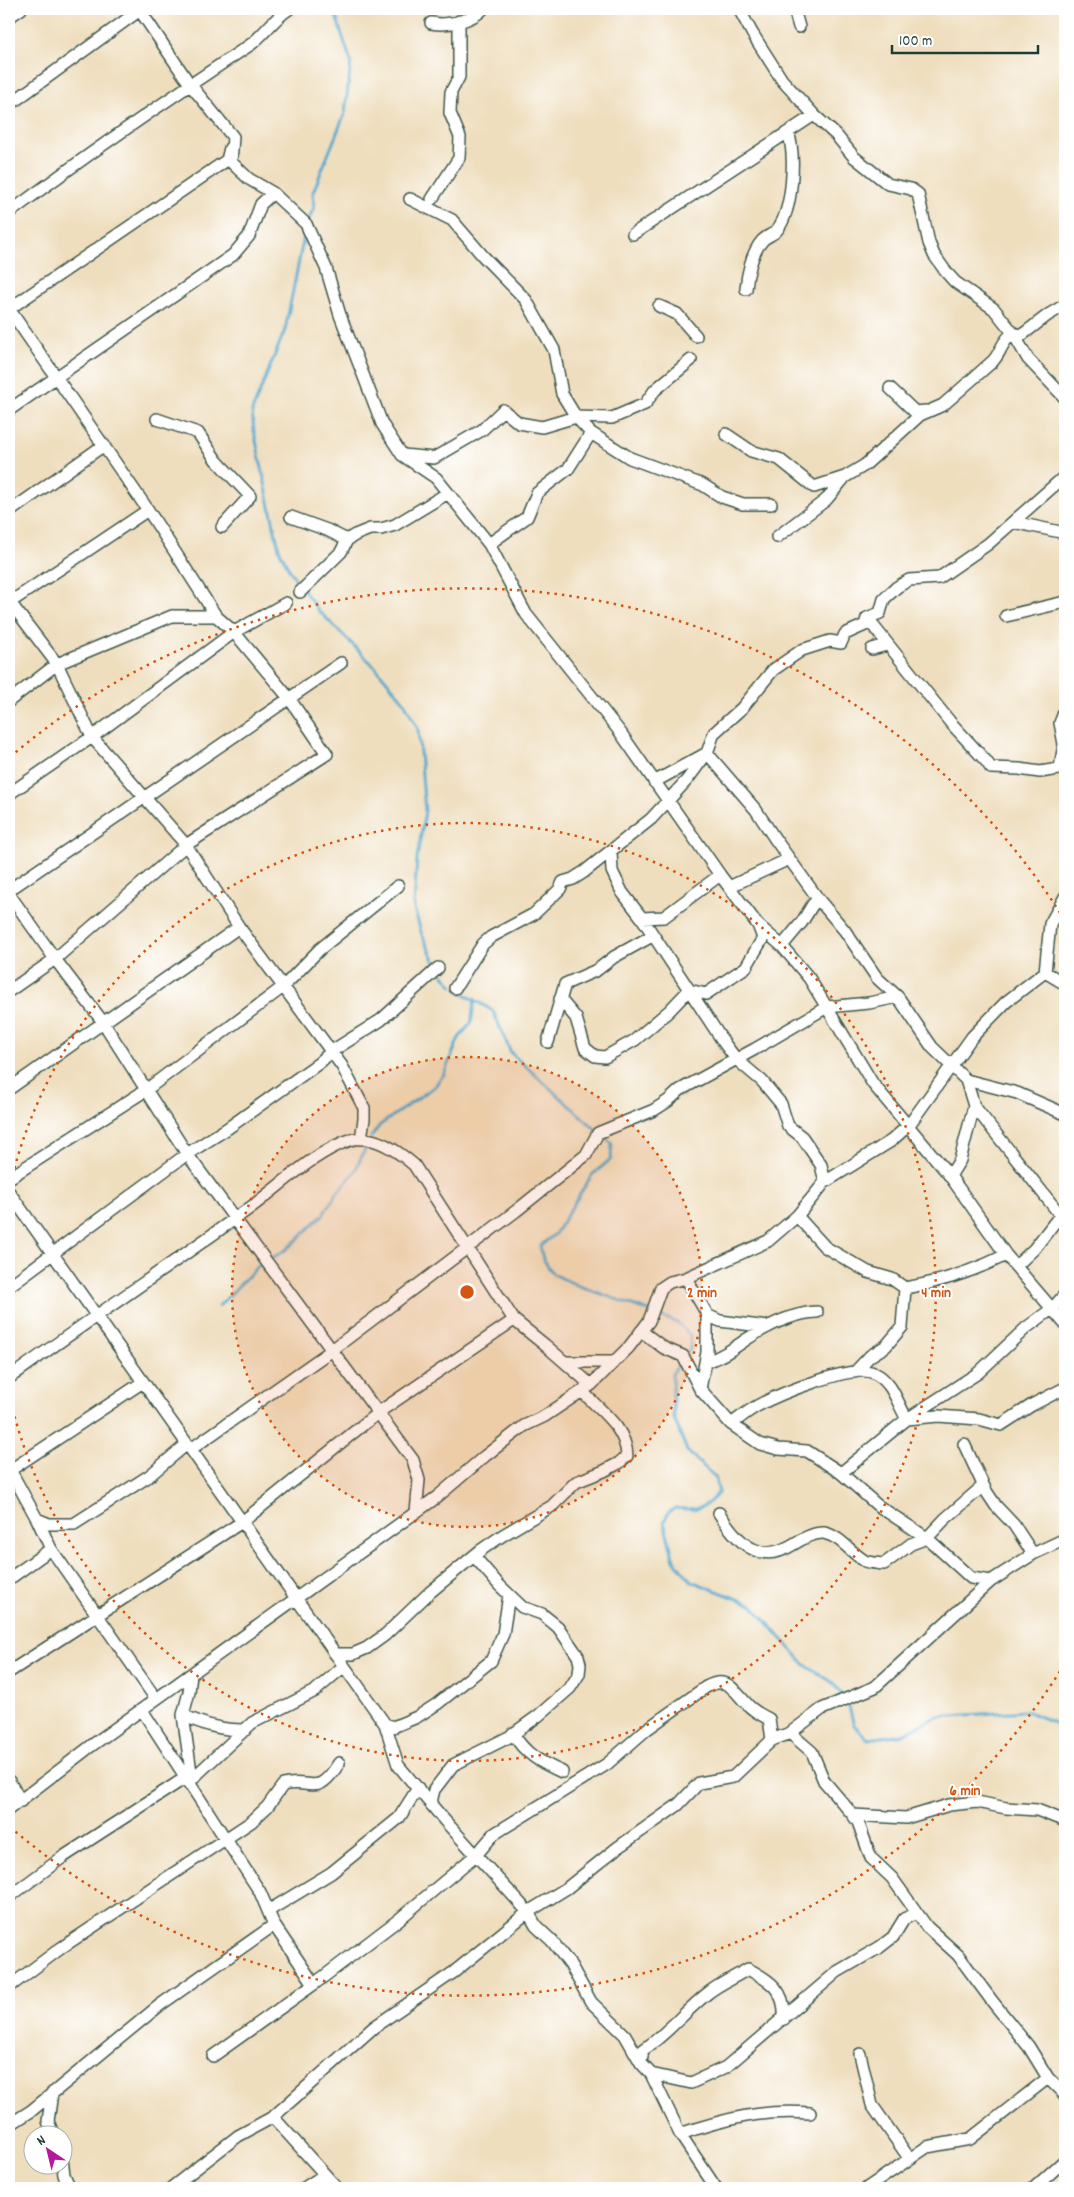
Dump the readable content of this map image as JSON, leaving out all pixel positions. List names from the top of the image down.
{
  "scale_bar": "100 m",
  "north": "top left",
  "rings": ["2 min", "4 min", "6 min"]
}
